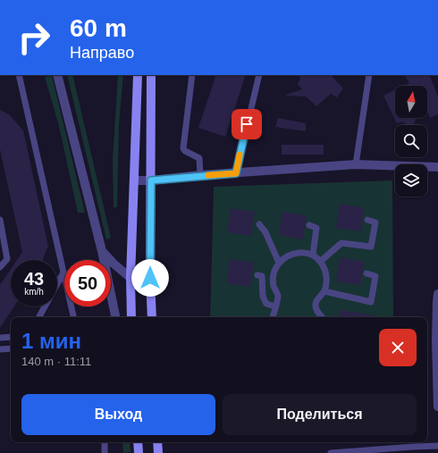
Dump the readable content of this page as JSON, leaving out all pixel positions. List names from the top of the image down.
{
  "north": "top",
  "page": {
    "turn": ["60 m", "Направо"],
    "speed": "43 km/h",
    "limit": "50",
    "heading": ["1 мин", "140 m · 11:11"],
    "buttons": ["Выход", "Поделиться"]
  }
}
